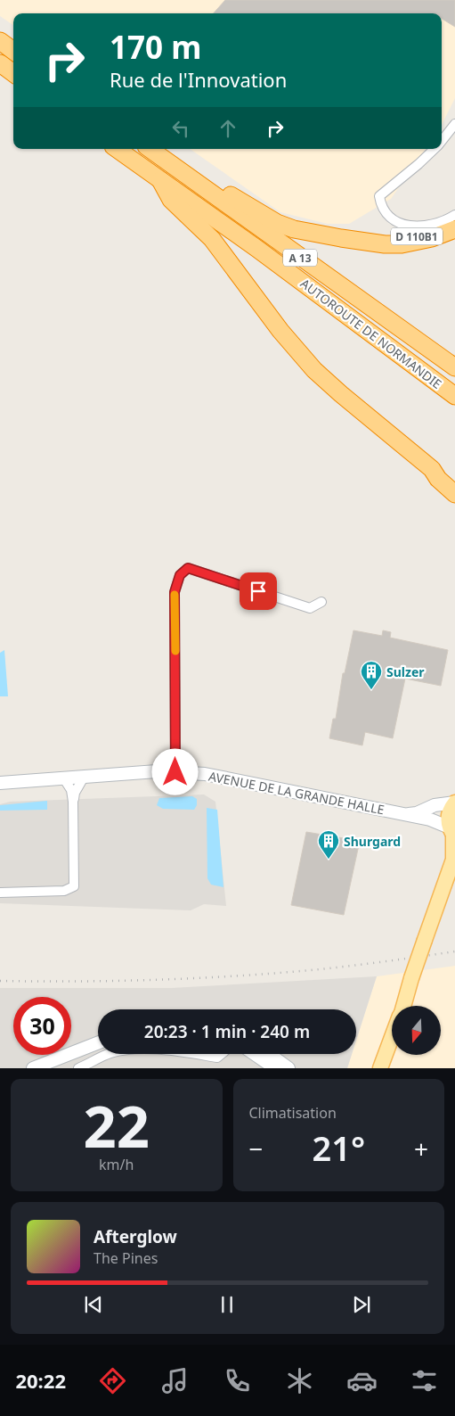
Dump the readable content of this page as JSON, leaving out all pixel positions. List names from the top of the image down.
{
  "streets": {
    "highway": ["D 110B1", "A 13", "AUTOROUTE DE NORMANDIE"],
    "street": ["AVENUE DE LA GRANDE HALLE"]
  },
  "places": {
    "building": ["Sulzer", "Shurgard"]
  },
  "north": "bottom",
  "page": {
    "turn": ["170 m", "Rue de l'Innovation"],
    "limit": "30",
    "trip": "20:23 · 1 min · 240 m",
    "tile": [
      ["22", "km/h"],
      "Climatisation"
    ],
    "heat": ["−", "21°", "+"],
    "song": ["Afterglow", "The Pines"],
    "tabs": "20:22"
  }
}
